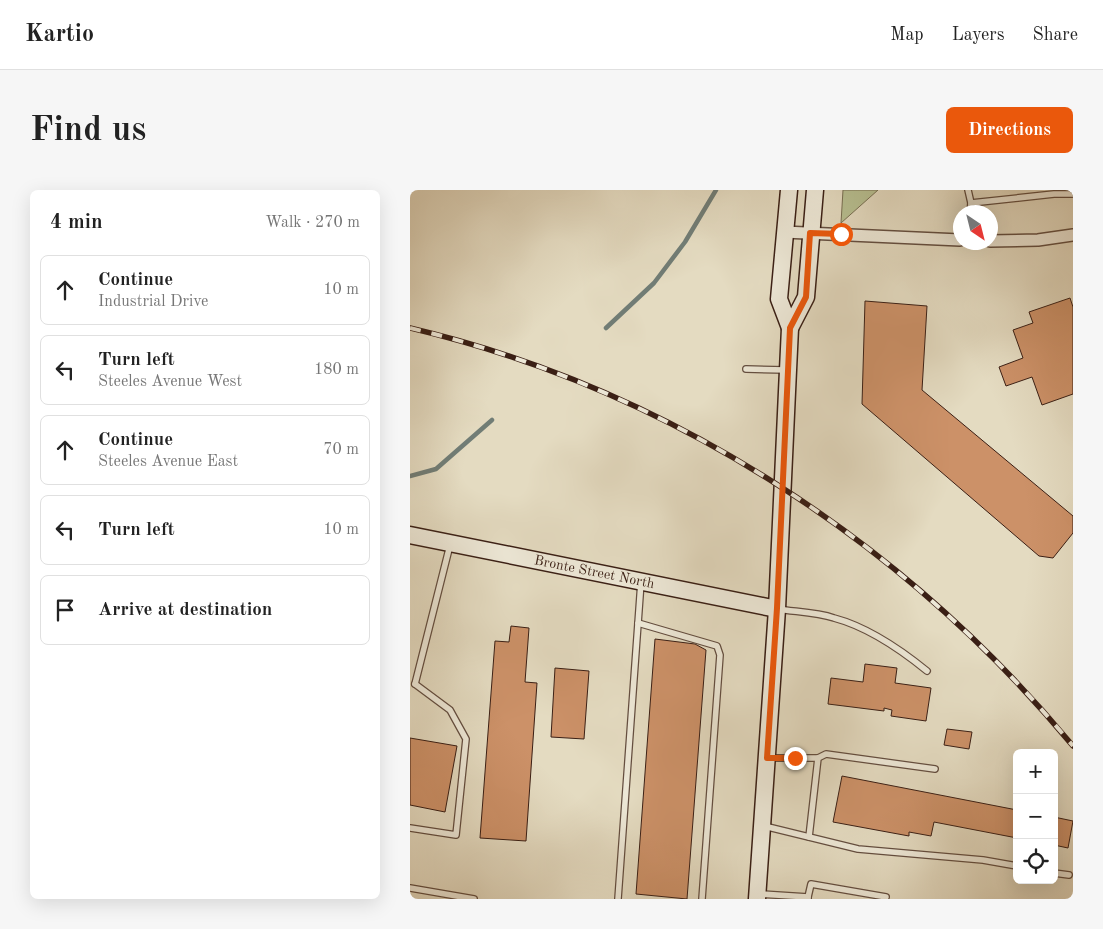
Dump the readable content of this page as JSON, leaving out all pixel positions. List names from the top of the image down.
{
  "streets": {
    "main road": ["Bronte Street North"]
  },
  "north": "bottom right",
  "page": {
    "header": "Kartio",
    "nav": ["Map", "Layers", "Share"],
    "buttons": "Directions",
    "title": "Find us",
    "heading": ["4 min", "Walk · 270 m"],
    "list": [
      ["Continue", "Industrial Drive", "10 m"],
      ["Turn left", "Steeles Avenue West", "180 m"],
      ["Continue", "Steeles Avenue East", "70 m"],
      ["Turn left", "10 m"],
      "Arrive at destination"
    ],
    "map_buttons": ["+", "−"]
  }
}
